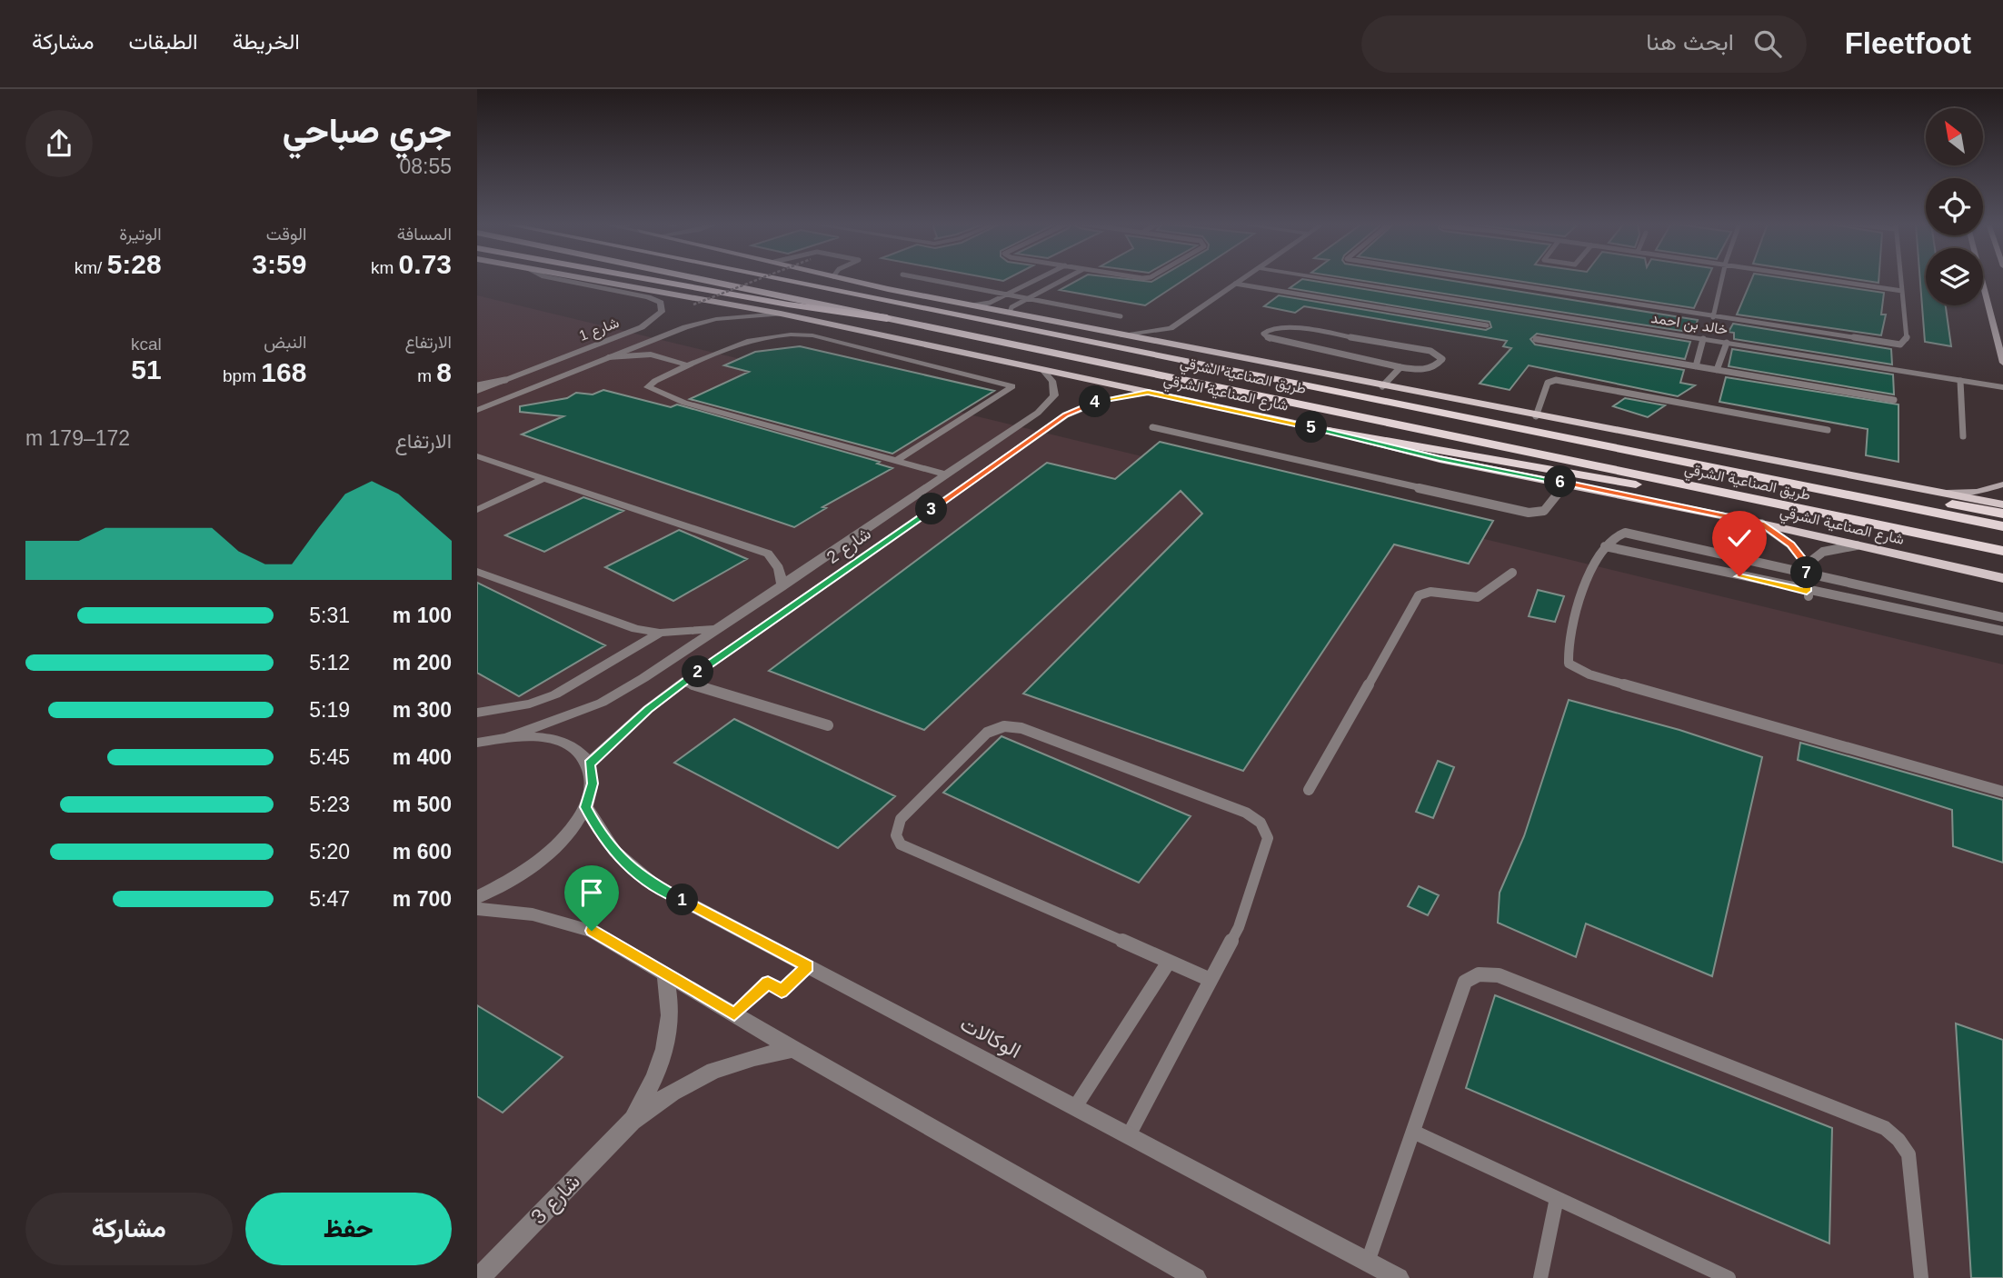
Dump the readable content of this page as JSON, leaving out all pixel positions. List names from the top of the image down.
{
  "streets": {
    "highway": ["طريق الصناعية الشرقي"],
    "main road": ["شارع الصناعية الشرقي"],
    "street": [
      "خالد بن احمد",
      "شارع 1",
      "شارع 2",
      "الوكالات",
      "شارع 3"
    ]
  },
  "crossings": [
    ["شارع 1", "شارع الصناعية الشرقي"],
    ["شارع الصناعية الشرقي", "شارع 2"]
  ],
  "north": "top left",
  "page": {
    "header": "Fleetfoot",
    "search": "ابحث هنا",
    "nav": ["الخريطة", "الطبقات", "مشاركة"],
    "heading": ["جري صباحي", "08:55"],
    "stats": [
      ["المسافة", "0.73 km"],
      ["الوقت", "3:59"],
      ["الوتيرة", "5:28 /km"],
      ["الارتفاع", "8 m"],
      ["النبض", "168 bpm"],
      ["kcal", "51"]
    ],
    "pins": [
      "4",
      "5",
      "6",
      "3",
      "7",
      "2",
      "1"
    ],
    "chart": ["الارتفاع", "172–179 m"],
    "list": [
      {
        "name": "100 m",
        "note": "5:31"
      },
      {
        "name": "200 m",
        "note": "5:12"
      },
      {
        "name": "300 m",
        "note": "5:19"
      },
      {
        "name": "400 m",
        "note": "5:45"
      },
      {
        "name": "500 m",
        "note": "5:23"
      },
      {
        "name": "600 m",
        "note": "5:20"
      },
      {
        "name": "700 m",
        "note": "5:47"
      }
    ],
    "buttons": ["حفظ", "مشاركة"]
  }
}
